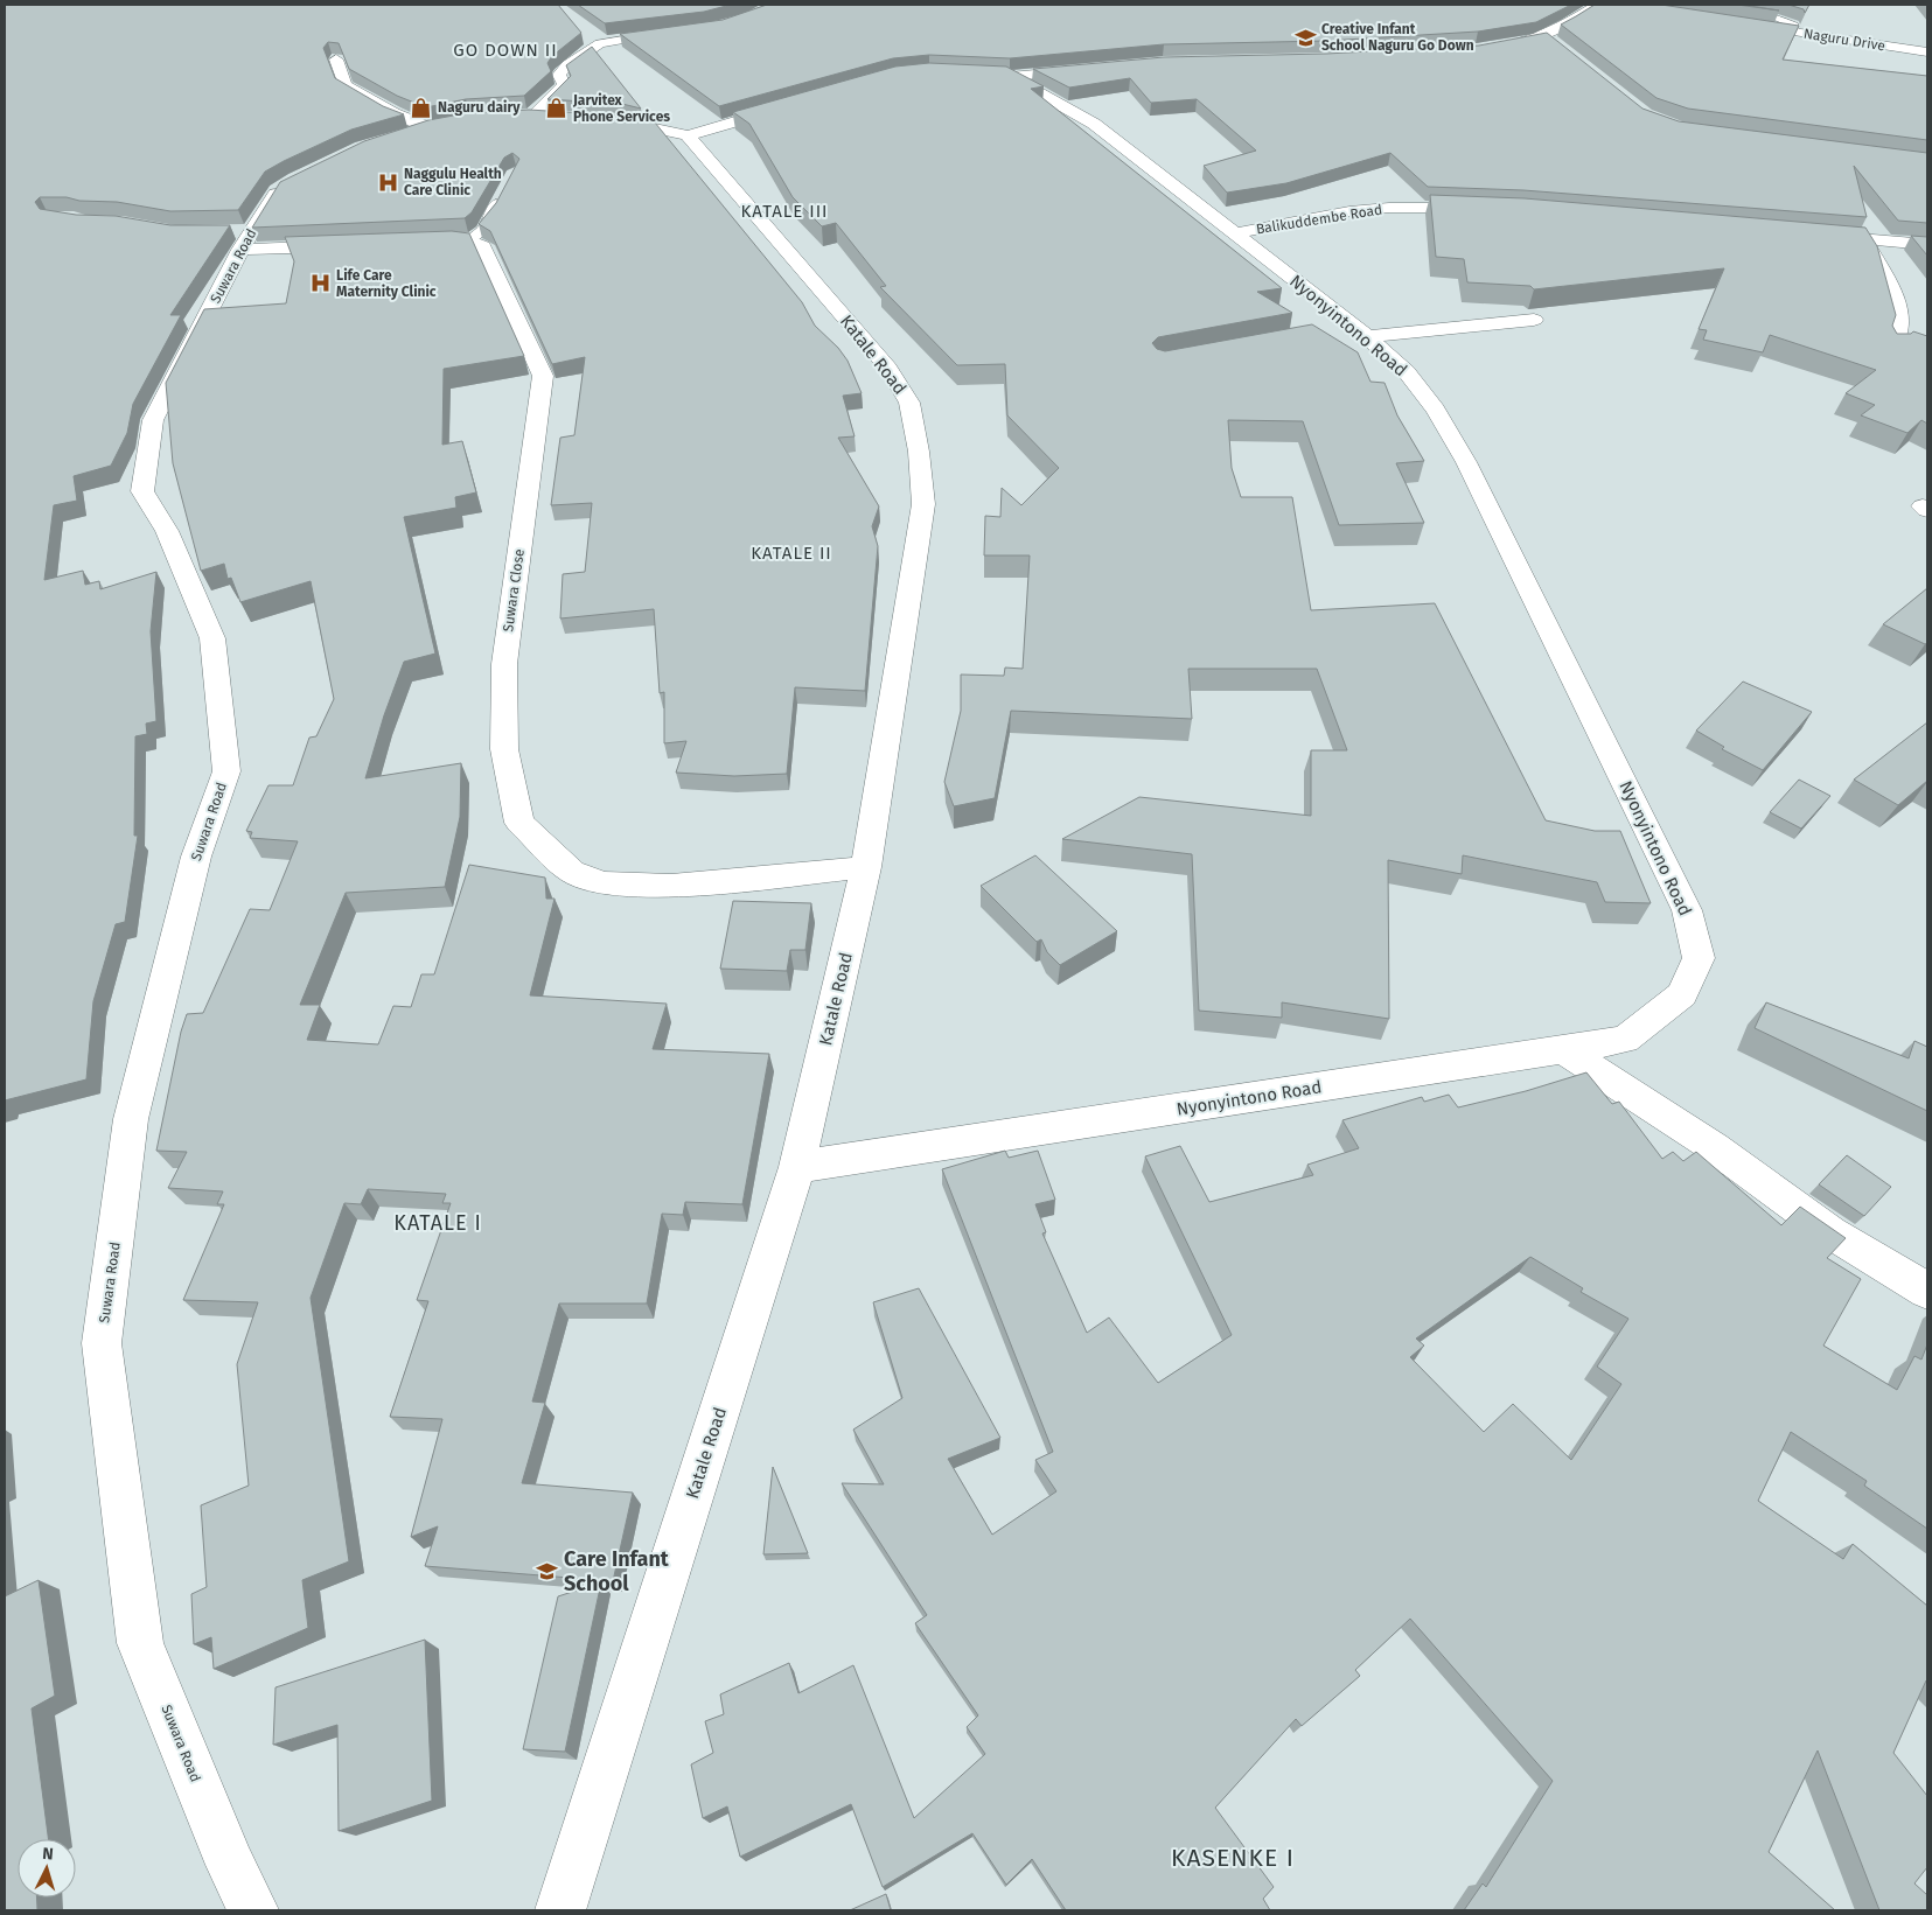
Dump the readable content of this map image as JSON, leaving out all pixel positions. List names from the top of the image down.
{
  "streets": {
    "street": [
      "Naguru Drive",
      "Balikuddembe Road",
      "Suwara Road",
      "Nyonyintono Road",
      "Katale Road",
      "Suwara Close"
    ]
  },
  "crossings": [
    ["Balikuddembe Road", "Nyonyintono Road"],
    ["Nyonyintono Road", "Katale Road"],
    ["Katale Road", "Suwara Close"]
  ],
  "districts": [
    "GO DOWN II",
    "KATALE III",
    "KATALE II",
    "KATALE I",
    "KASENKE I"
  ],
  "places": {
    "school or university": ["Creative Infant School Naguru Go Down", "Care Infant School"],
    "shop": ["Naguru dairy", "Jarvitex Phone Services"],
    "hospital": ["Naggulu Health Care Clinic", "Life Care Maternity Clinic"]
  },
  "north": "top"
}
